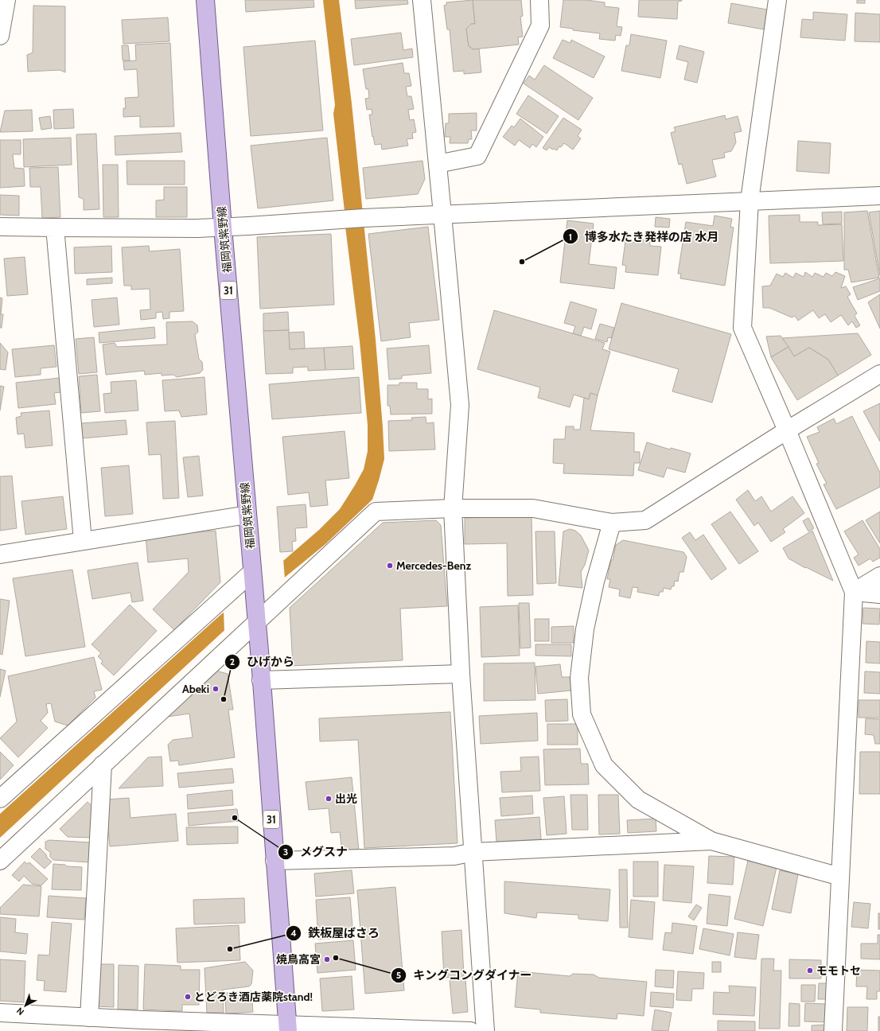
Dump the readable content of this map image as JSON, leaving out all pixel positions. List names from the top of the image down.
{
  "streets": {
    "main road": ["福岡筑紫野線", "31"]
  },
  "places": [
    "博多水たき発祥の店 水月",
    "Mercedes-Benz",
    "Abeki",
    "ひげから",
    "出光",
    "メグスナ",
    "鉄板屋ばさろ",
    "キングコングダイナー",
    "焼鳥高宮",
    "モモトセ",
    "とどろき酒店薬院stand!"
  ],
  "north": "bottom left"
}
